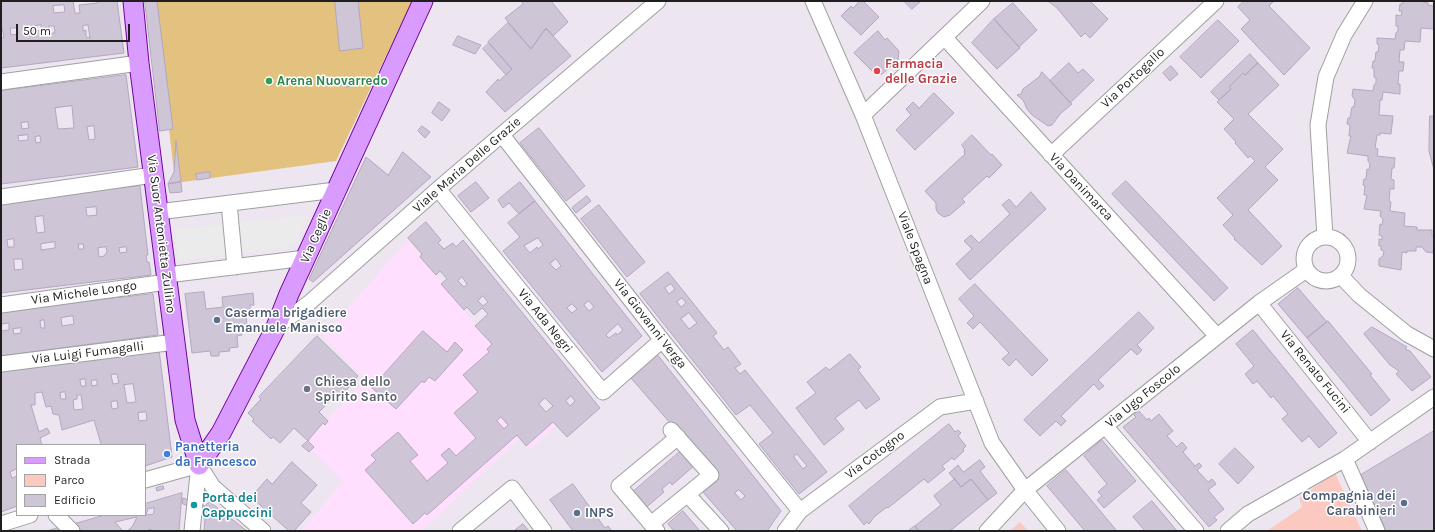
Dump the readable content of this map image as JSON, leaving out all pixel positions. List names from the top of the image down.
{
  "streets": {
    "main road": ["Via Suor Antonietta Zullino", "Via Ceglie"],
    "street": [
      "Via Portogallo",
      "Viale Maria Delle Grazie",
      "Via Danimarca",
      "Viale Spagna",
      "Via Michele Longo",
      "Via Ada Negri",
      "Via Giovanni Verga",
      "Via Luigi Fumagalli",
      "Via Renato Fucini",
      "Via Ugo Foscolo",
      "Via Cotogno"
    ]
  },
  "crossings": [
    ["Via Portogallo", "Via Danimarca"],
    ["Viale Maria Delle Grazie", "Via Ceglie"],
    ["Viale Maria Delle Grazie", "Via Ada Negri"],
    ["Viale Maria Delle Grazie", "Via Giovanni Verga"],
    ["Via Danimarca", "Via Ugo Foscolo"],
    ["Via Suor Antonietta Zullino", "Via Ceglie"],
    ["Via Suor Antonietta Zullino", "Via Michele Longo"],
    ["Via Suor Antonietta Zullino", "Via Luigi Fumagalli"],
    ["Via Ceglie", "Via Michele Longo"],
    ["Viale Spagna", "Via Ugo Foscolo"],
    ["Viale Spagna", "Via Cotogno"],
    ["Via Ada Negri", "Via Giovanni Verga"],
    ["Via Giovanni Verga", "Via Cotogno"],
    ["Via Renato Fucini", "Via Ugo Foscolo"]
  ],
  "places": [
    "Farmacia delle Grazie",
    "Arena Nuovarredo",
    "Caserma brigadiere Emanuele Manisco",
    "Chiesa dello Spirito Santo",
    "Panetteria da Francesco",
    "Compagnia dei Carabinieri",
    "Porta dei Cappuccini",
    "INPS"
  ],
  "legend": ["Strada", "Parco", "Edificio"],
  "scale_bar": "50 m"
}
